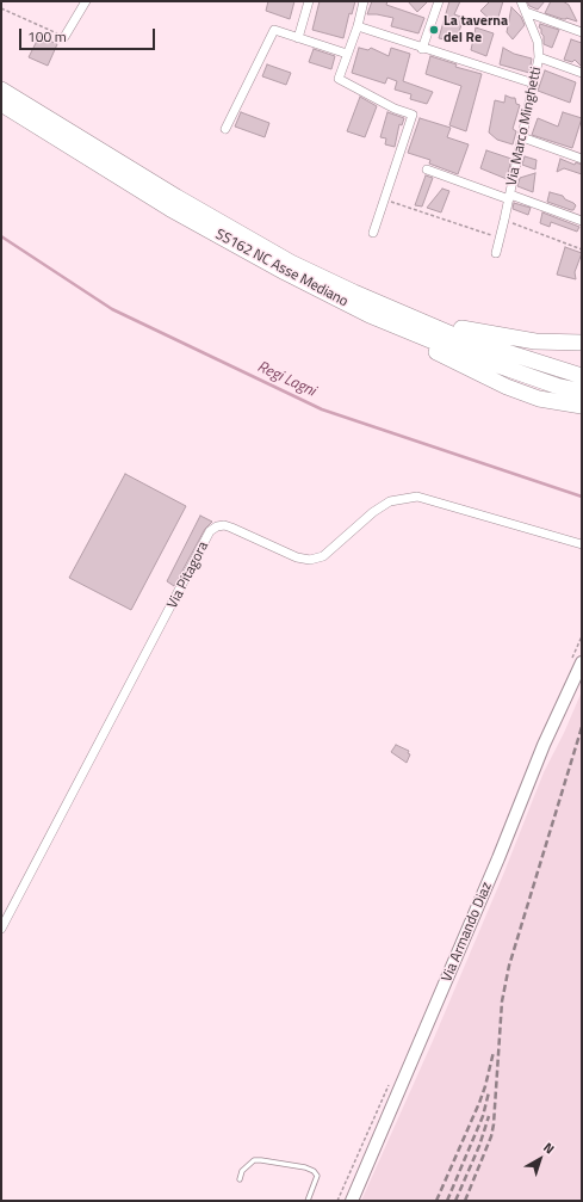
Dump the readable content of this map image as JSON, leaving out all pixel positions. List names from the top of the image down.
{
  "streets": {
    "highway": ["SS162 NC Asse Mediano"],
    "main road": ["Via Armando Diaz"],
    "street": ["Via Marco Minghetti", "Via Pitagora"]
  },
  "water": ["Regi Lagni"],
  "places": ["La taverna del Re"],
  "scale_bar": "100 m",
  "north": "top right"
}
